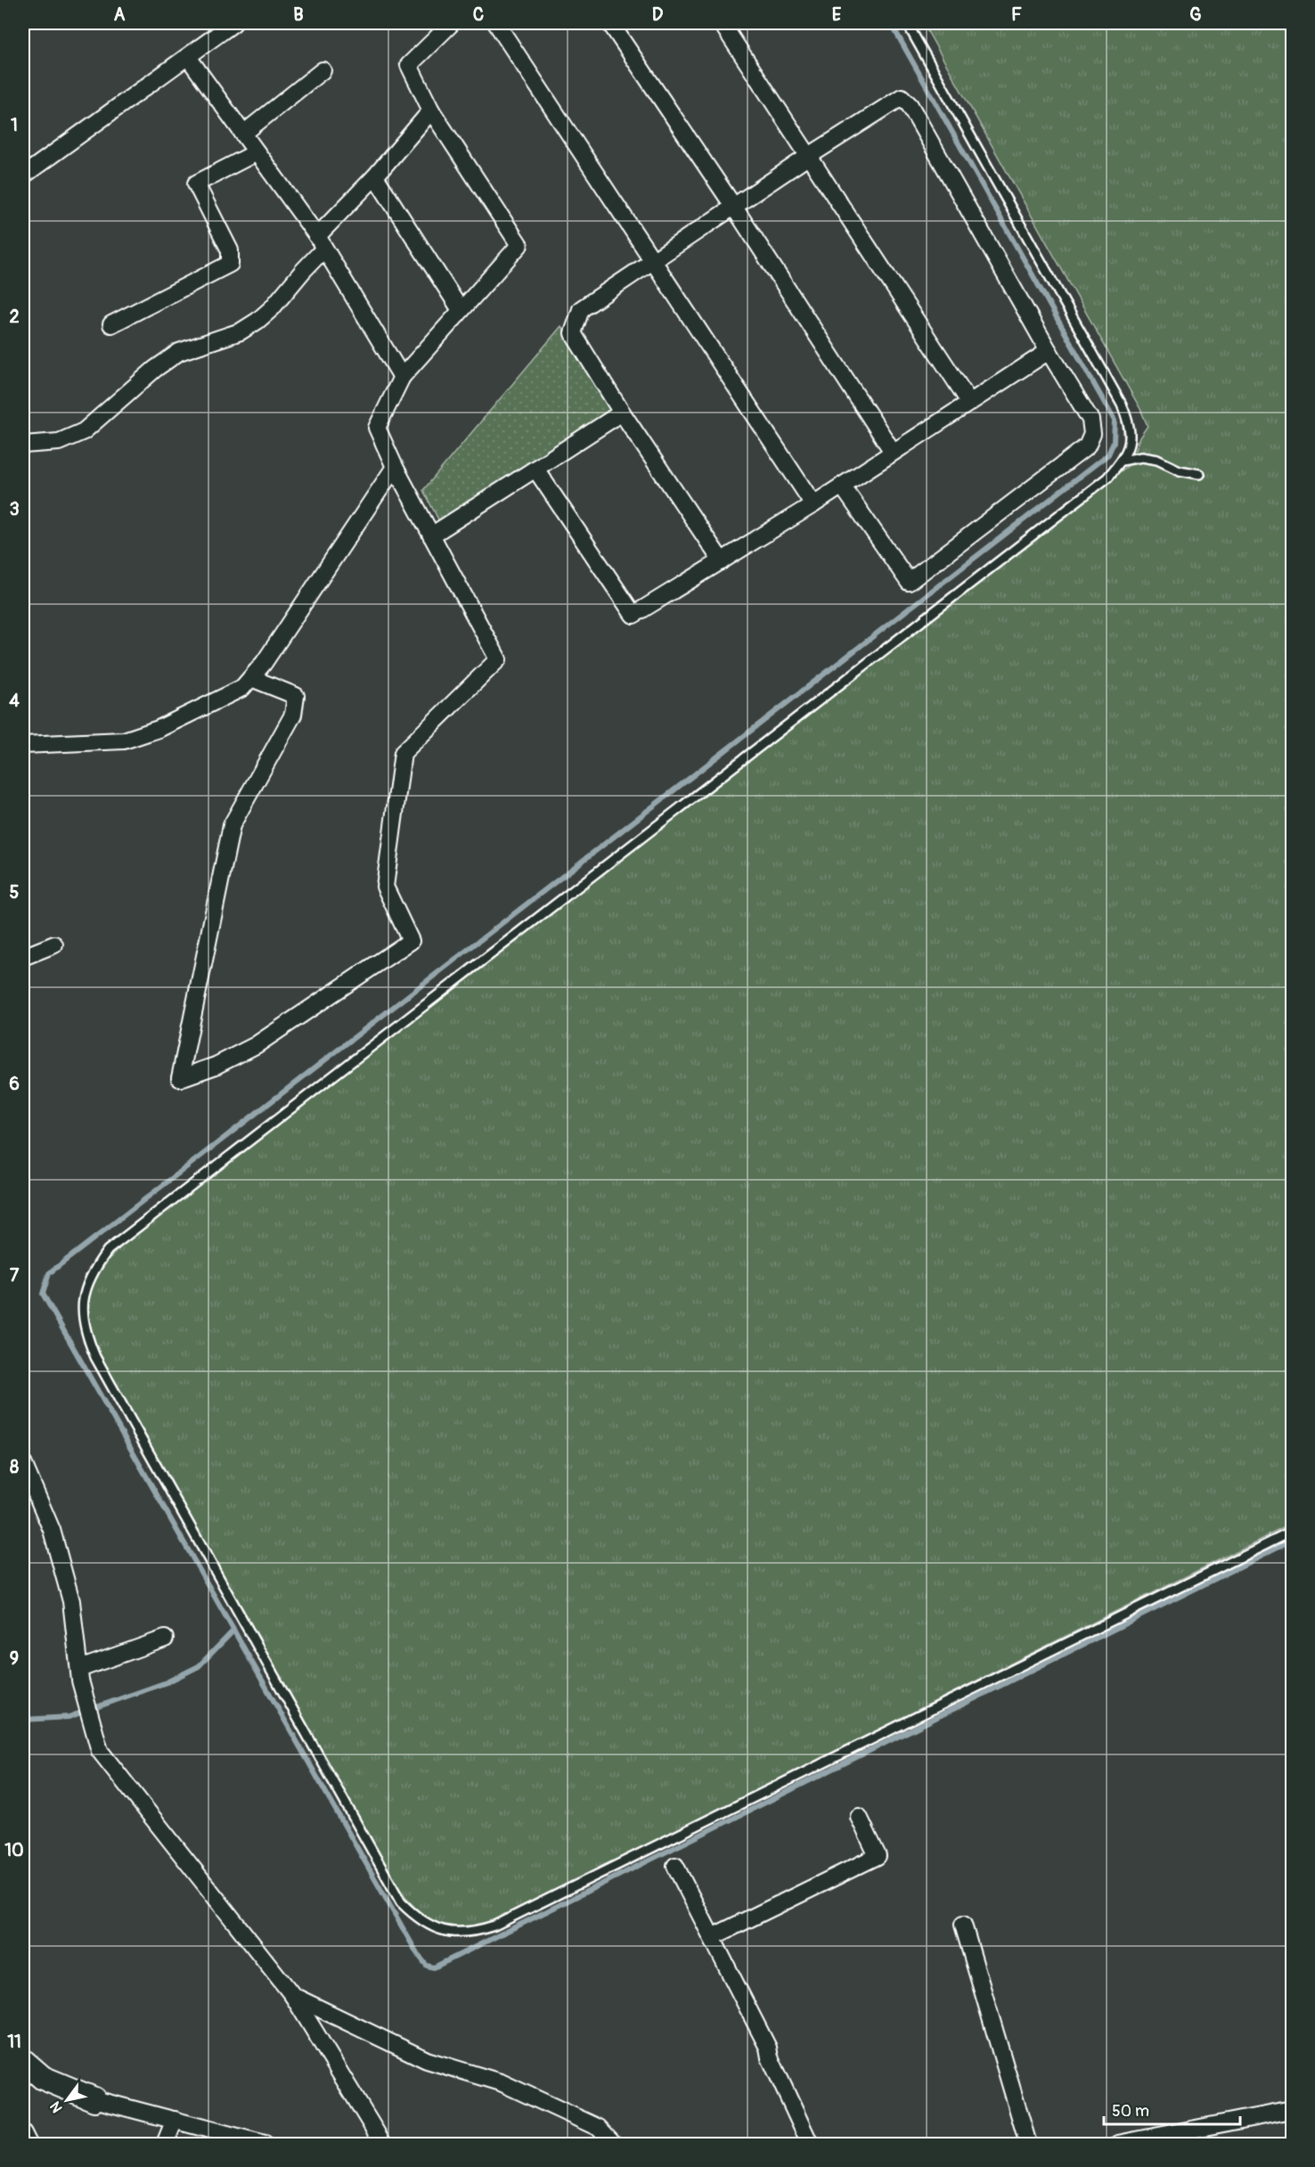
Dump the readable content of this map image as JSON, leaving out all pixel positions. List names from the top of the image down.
{
  "scale_bar": "50 m",
  "north": "bottom left",
  "grid": {
    "columns": [
      "A",
      "B",
      "C",
      "D",
      "E",
      "F",
      "G"
    ],
    "rows": [
      "1",
      "2",
      "3",
      "4",
      "5",
      "6",
      "7",
      "8",
      "9",
      "10",
      "11"
    ]
  }
}
